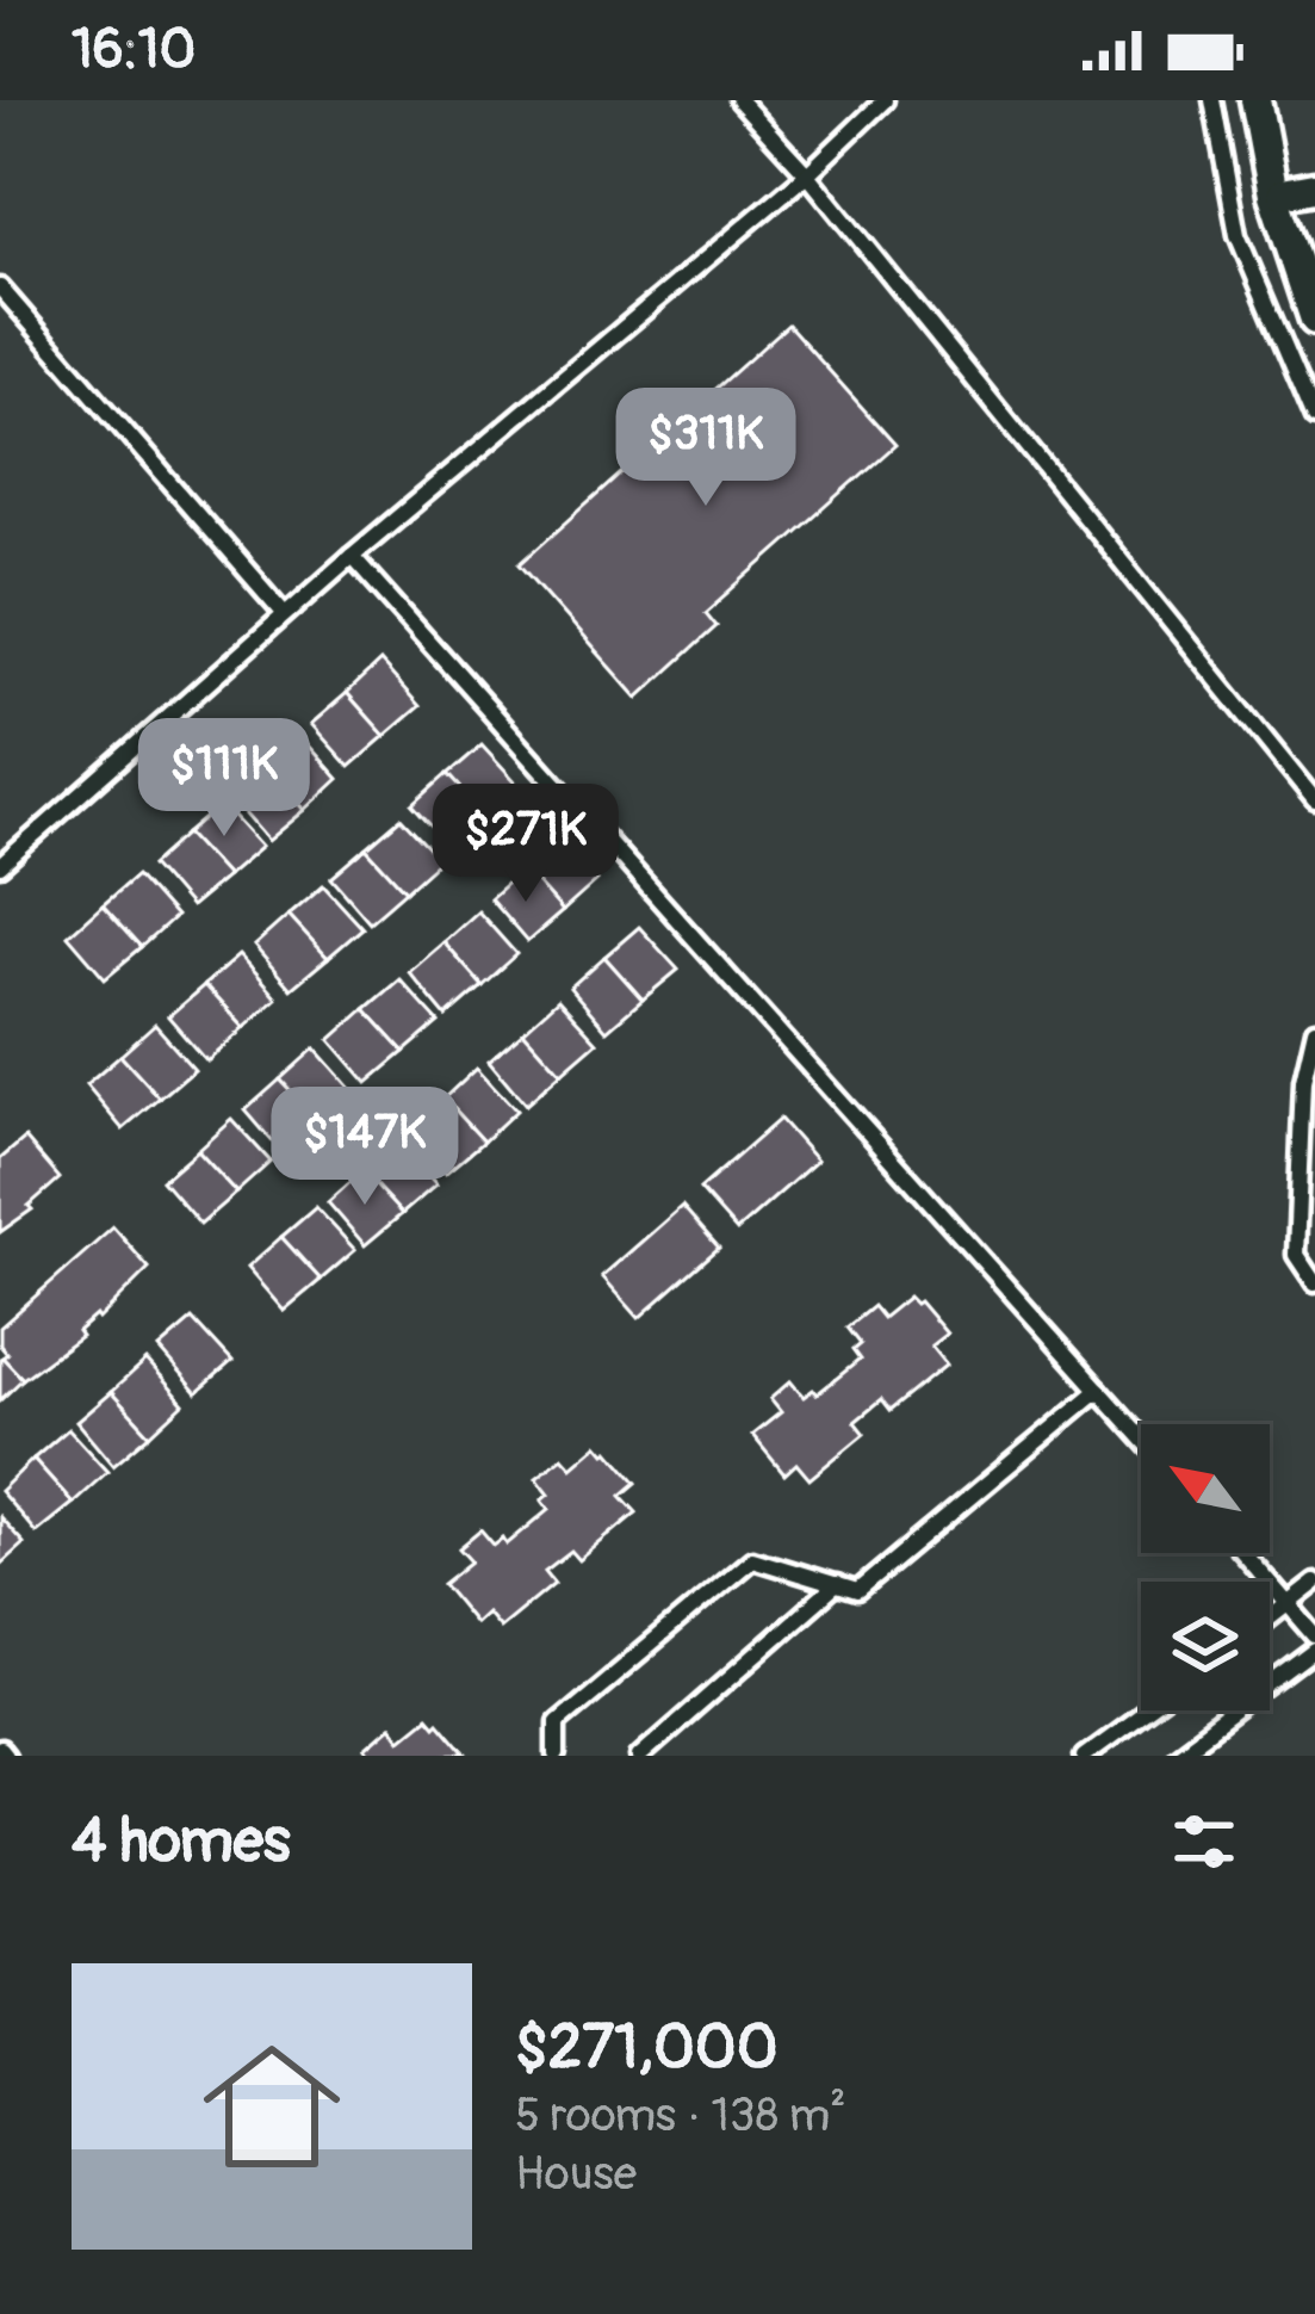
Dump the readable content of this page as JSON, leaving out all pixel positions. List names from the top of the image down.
{
  "north": "top left",
  "page": {
    "status": "16:10",
    "price": [
      "$311K",
      "$111K",
      "$271K",
      "$147K"
    ],
    "heading": "4 homes",
    "list": [
      {
        "name": "$271,000",
        "note": "5 rooms · 138 m² · House"
      }
    ]
  }
}
